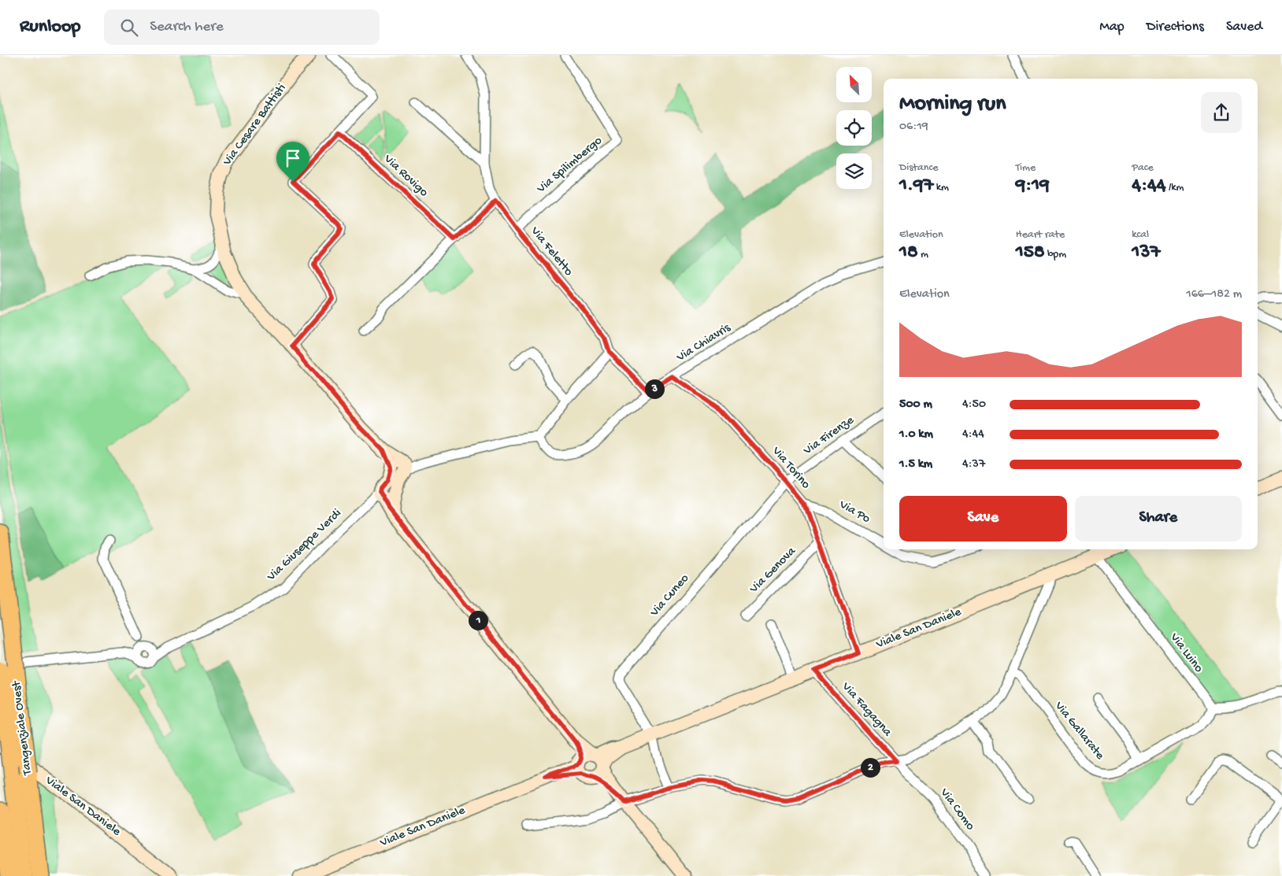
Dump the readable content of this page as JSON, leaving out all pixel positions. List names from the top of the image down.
{
  "streets": {
    "highway": ["Tangenziale Ovest"],
    "street": [
      "Via Cesare Battisti",
      "Via Spilimbergo",
      "Via Rovigo",
      "Via Feletto",
      "Via Chiavris",
      "Via Firenze",
      "Via Torino",
      "Via Po",
      "Via Giuseppe Verdi",
      "Via Genova",
      "Via Cuneo",
      "Viale San Daniele",
      "Via Luino",
      "Via Fagagna",
      "Via Gallarate",
      "Via Como"
    ]
  },
  "crossings": [
    ["Via Spilimbergo", "Via Feletto"],
    ["Via Feletto", "Via Chiavris"],
    ["Via Chiavris", "Via Torino"],
    ["Via Firenze", "Via Torino"],
    ["Via Firenze", "Via Cuneo"],
    ["Via Torino", "Via Po"],
    ["Via Torino", "Via Genova"],
    ["Via Torino", "Via Cuneo"],
    ["Via Torino", "Viale San Daniele"],
    ["Via Cuneo", "Viale San Daniele"],
    ["Viale San Daniele", "Via Luino"],
    ["Viale San Daniele", "Via Fagagna"],
    ["Via Luino", "Via Gallarate"],
    ["Via Fagagna", "Via Como"]
  ],
  "north": "top left",
  "page": {
    "header": "Runloop",
    "search": "Search here",
    "nav": ["Map", "Directions", "Saved"],
    "heading": ["Morning run", "06:19"],
    "stats": [
      ["Distance", "1.97 km"],
      ["Time", "9:19"],
      ["Pace", "4:44 /km"],
      ["Elevation", "18 m"],
      ["Heart rate", "158 bpm"],
      ["kcal", "137"]
    ],
    "chart": ["Elevation", "166–182 m"],
    "pins": ["3", "1", "2"],
    "list": [
      {
        "name": "500 m",
        "note": "4:50"
      },
      {
        "name": "1.0 km",
        "note": "4:44"
      },
      {
        "name": "1.5 km",
        "note": "4:37"
      }
    ],
    "buttons": ["Save", "Share"]
  }
}
